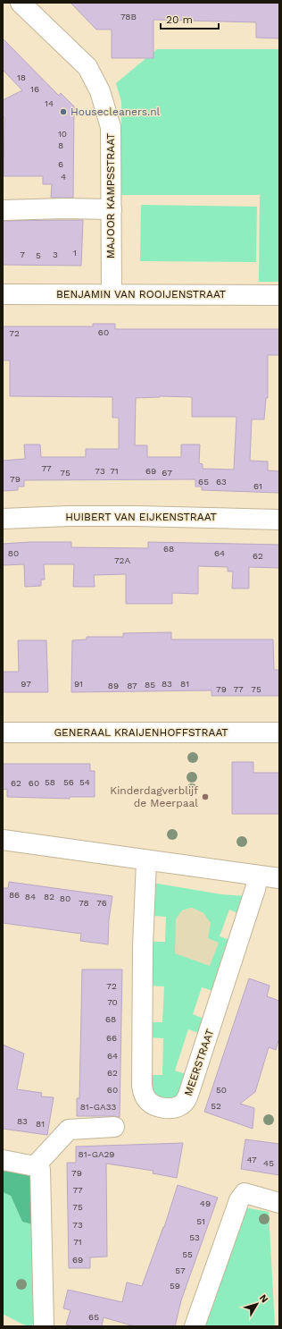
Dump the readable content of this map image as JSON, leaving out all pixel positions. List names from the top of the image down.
{
  "streets": {
    "street": [
      "MAJOOR KAMPSSTRAAT",
      "BENJAMIN VAN ROOIJENSTRAAT",
      "HUIBERT VAN EIJKENSTRAAT",
      "GENERAAL KRAIJENHOFFSTRAAT",
      "MEERSTRAAT"
    ]
  },
  "crossings": [
    ["MAJOOR KAMPSSTRAAT", "BENJAMIN VAN ROOIJENSTRAAT"]
  ],
  "places": ["Housecleaners.nl", "Kinderdagverblijf de Meerpaal"],
  "house_numbers": [
    "78B",
    "18",
    "16",
    "14",
    "10",
    "8",
    "6",
    "4",
    "1",
    "7",
    "3",
    "5",
    "60",
    "72",
    "77",
    "73",
    "71",
    "69",
    "75",
    "67",
    "79",
    "65",
    "63",
    "61",
    "68",
    "80",
    "64",
    "62",
    "72A",
    "97",
    "91",
    "83",
    "81",
    "85",
    "89",
    "87",
    "79",
    "77",
    "75",
    "58",
    "56",
    "54",
    "62",
    "60",
    "86",
    "84",
    "82",
    "80",
    "78",
    "76",
    "72",
    "70",
    "68",
    "66",
    "64",
    "62",
    "60",
    "50",
    "52",
    "81-GA33",
    "83",
    "81",
    "81-GA29",
    "47",
    "45",
    "79",
    "77",
    "49",
    "75",
    "51",
    "73",
    "53",
    "71",
    "55",
    "69",
    "57",
    "59",
    "65"
  ],
  "scale_bar": "20 m",
  "north": "top right"
}
